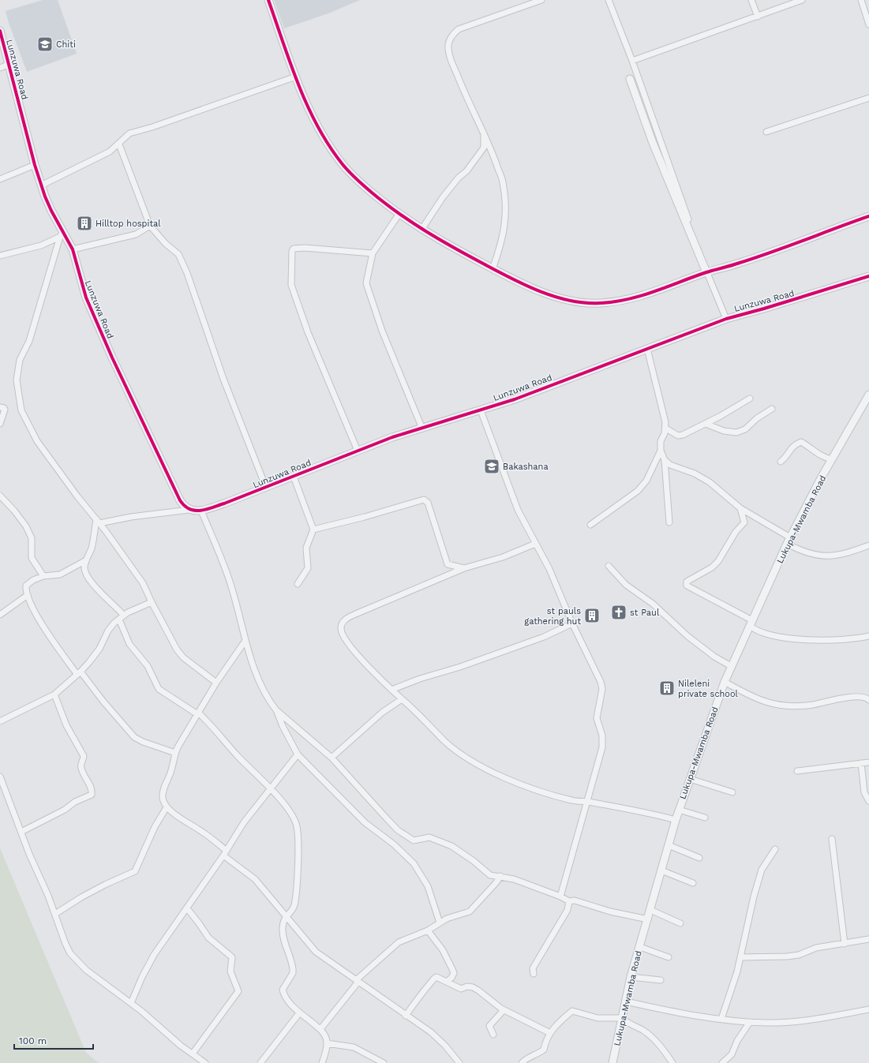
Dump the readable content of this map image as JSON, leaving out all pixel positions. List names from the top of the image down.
{
  "streets": {
    "street": ["Lunzuwa Road", "Lukupa-Mwamba Road"]
  },
  "places": {
    "school or university": ["Chiti", "Bakashana"],
    "building": ["Hilltop hospital", "st pauls gathering hut", "Nileleni private school"],
    "church": ["st Paul"]
  },
  "scale_bar": "100 m"
}
